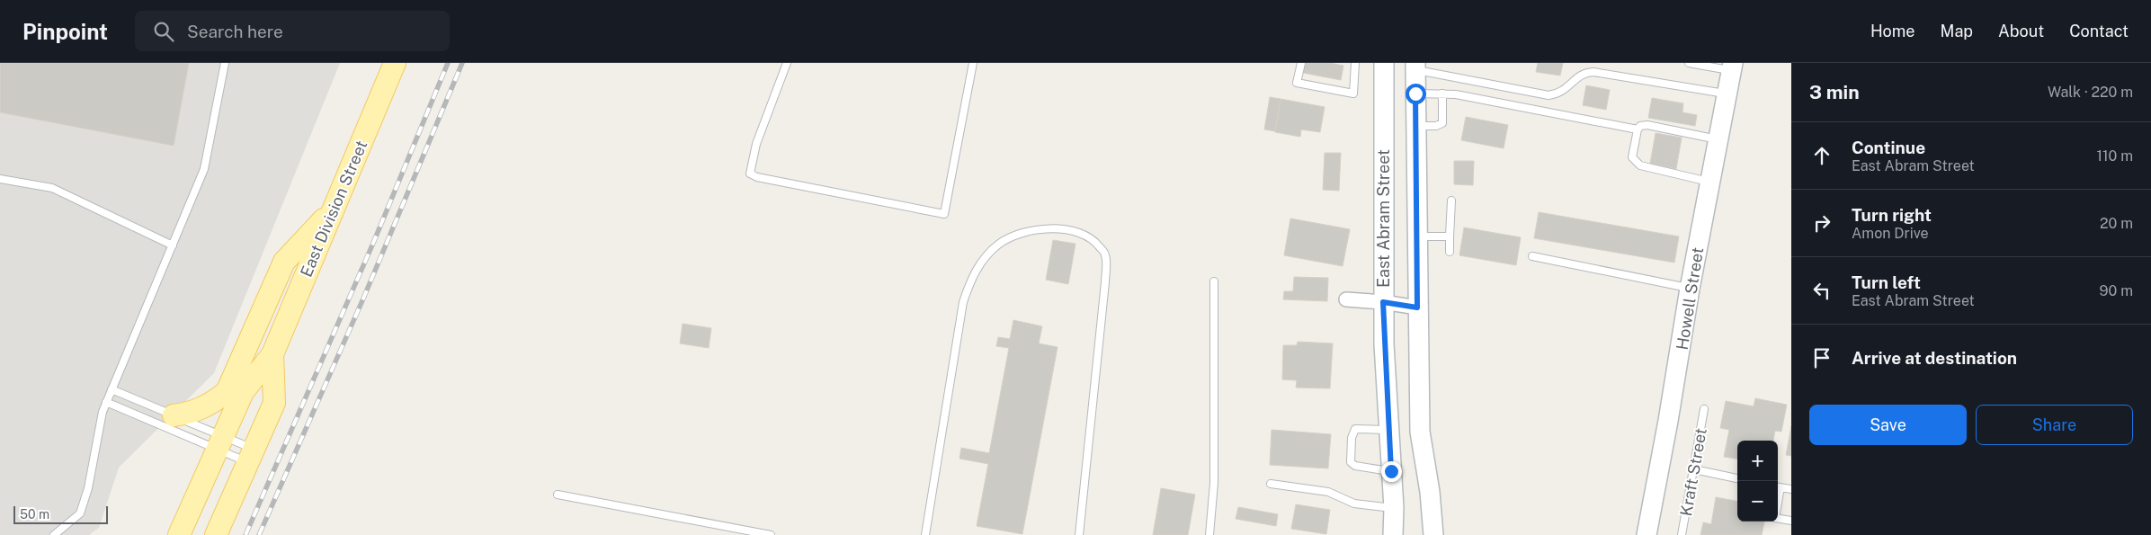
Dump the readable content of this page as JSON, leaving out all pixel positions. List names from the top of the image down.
{
  "streets": {
    "main road": ["East Division Street", "East Abram Street", "Howell Street"],
    "lane": ["Kraft Street"]
  },
  "scale_bar": "50 m",
  "page": {
    "header": "Pinpoint",
    "search": "Search here",
    "nav": [
      "Home",
      "Map",
      "About",
      "Contact"
    ],
    "heading": ["3 min", "Walk · 220 m"],
    "list": [
      ["Continue", "East Abram Street", "110 m"],
      ["Turn right", "Amon Drive", "20 m"],
      ["Turn left", "East Abram Street", "90 m"],
      "Arrive at destination"
    ],
    "buttons": ["Save", "Share"],
    "map_buttons": ["+", "−"],
    "scale": "50 m"
  }
}
